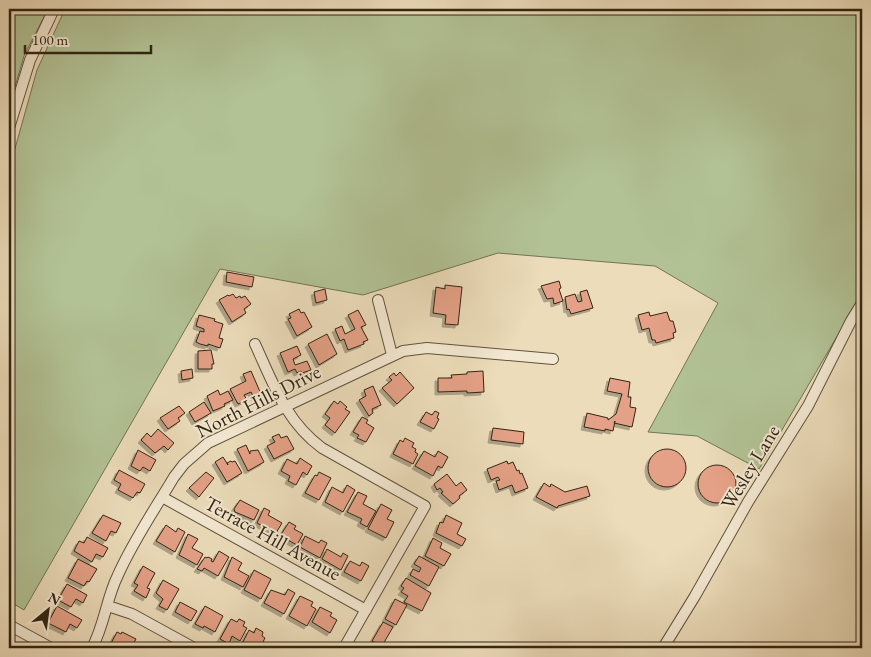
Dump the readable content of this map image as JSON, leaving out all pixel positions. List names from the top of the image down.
{
  "streets": {
    "street": ["North Hills Drive", "Wesley Lane", "Terrace Hill Avenue"]
  },
  "crossings": [
    ["North Hills Drive", "Terrace Hill Avenue"]
  ],
  "scale_bar": "100 m",
  "north": "top right"
}
